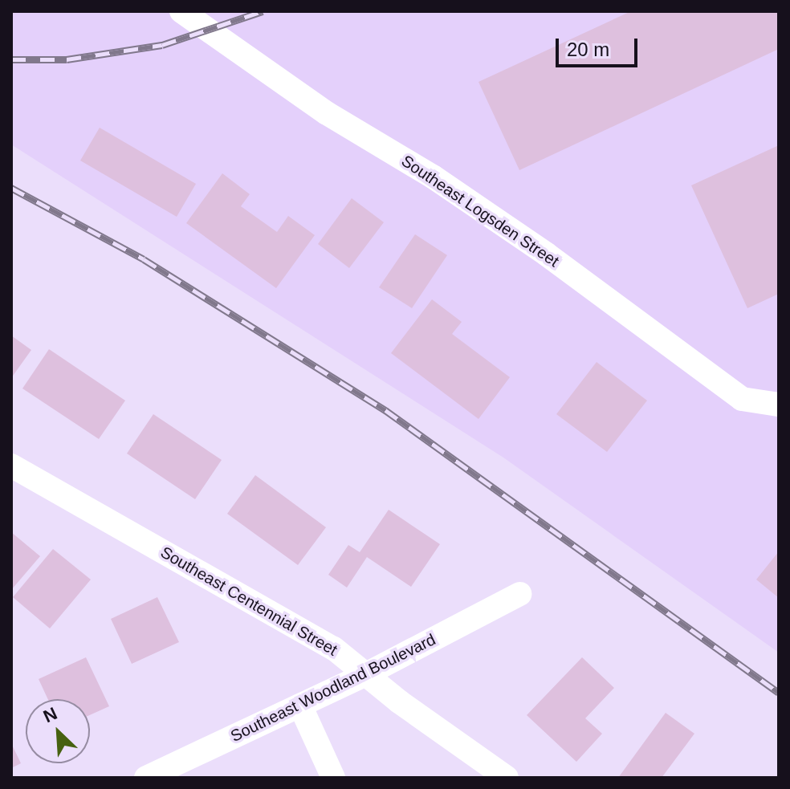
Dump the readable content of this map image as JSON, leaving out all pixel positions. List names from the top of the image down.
{
  "streets": {
    "street": ["Southeast Logsden Street", "Southeast Centennial Street", "Southeast Woodland Boulevard"]
  },
  "crossings": [
    ["Southeast Centennial Street", "Southeast Woodland Boulevard"]
  ],
  "scale_bar": "20 m",
  "north": "top left"
}
